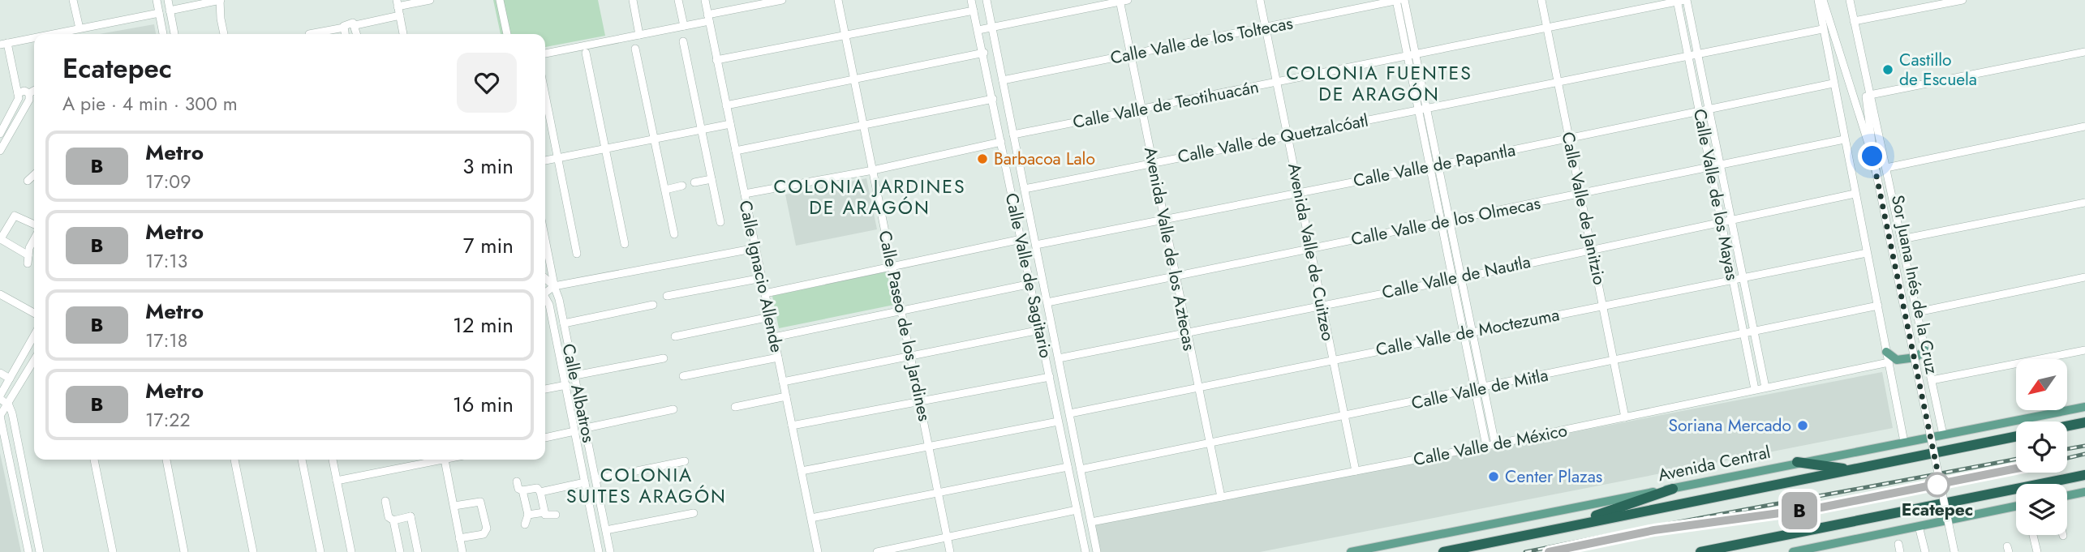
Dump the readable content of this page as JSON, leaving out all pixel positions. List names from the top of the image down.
{
  "streets": {
    "highway": ["Avenida Central"],
    "main road": ["Sor Juana Inés de la Cruz"],
    "street": [
      "Calle Valle de los Toltecas",
      "Calle Valle de Teotihuacán",
      "Calle Valle de Quetzalcóatl",
      "Calle Valle de Papantla",
      "Calle Valle de los Mayas",
      "Calle Valle de Janitzio",
      "Calle Valle de los Olmecas",
      "Avenida Valle de los Aztecas",
      "Avenida Valle de Cuitzeo",
      "Calle Valle de Sagitario",
      "Calle Ignacio Allende",
      "Calle Valle de Nautla",
      "Calle Paseo de los Jardines",
      "Calle Valle de Moctezuma",
      "Calle Valle de Mitla",
      "Calle Albatros",
      "Calle Valle de México"
    ]
  },
  "crossings": [
    ["Calle Valle de los Toltecas", "Avenida Valle de los Aztecas"],
    ["Calle Valle de los Toltecas", "Avenida Valle de Cuitzeo"],
    ["Calle Valle de los Toltecas", "Calle Valle de Sagitario"],
    ["Calle Valle de Teotihuacán", "Calle Valle de los Mayas"],
    ["Calle Valle de Teotihuacán", "Calle Valle de Janitzio"],
    ["Calle Valle de Teotihuacán", "Avenida Valle de los Aztecas"],
    ["Calle Valle de Teotihuacán", "Avenida Valle de Cuitzeo"],
    ["Calle Valle de Teotihuacán", "Calle Valle de Sagitario"],
    ["Calle Valle de Quetzalcóatl", "Calle Valle de los Mayas"],
    ["Calle Valle de Quetzalcóatl", "Calle Valle de Janitzio"],
    ["Calle Valle de Quetzalcóatl", "Avenida Valle de los Aztecas"],
    ["Calle Valle de Quetzalcóatl", "Avenida Valle de Cuitzeo"],
    ["Calle Valle de Quetzalcóatl", "Calle Valle de Sagitario"],
    ["Calle Valle de Papantla", "Calle Valle de los Mayas"],
    ["Calle Valle de Papantla", "Calle Valle de Janitzio"],
    ["Calle Valle de Papantla", "Avenida Valle de los Aztecas"],
    ["Calle Valle de Papantla", "Avenida Valle de Cuitzeo"],
    ["Calle Valle de Papantla", "Calle Valle de Sagitario"],
    ["Calle Valle de los Mayas", "Calle Valle de los Olmecas"],
    ["Calle Valle de los Mayas", "Calle Valle de Nautla"],
    ["Calle Valle de los Mayas", "Calle Valle de Moctezuma"],
    ["Calle Valle de los Mayas", "Calle Valle de Mitla"],
    ["Calle Valle de los Mayas", "Calle Valle de México"],
    ["Calle Valle de Janitzio", "Calle Valle de los Olmecas"],
    ["Calle Valle de Janitzio", "Calle Valle de Nautla"],
    ["Calle Valle de Janitzio", "Calle Valle de Moctezuma"],
    ["Calle Valle de Janitzio", "Calle Valle de Mitla"],
    ["Calle Valle de Janitzio", "Calle Valle de México"],
    ["Calle Valle de los Olmecas", "Avenida Valle de los Aztecas"],
    ["Calle Valle de los Olmecas", "Avenida Valle de Cuitzeo"],
    ["Calle Valle de los Olmecas", "Calle Valle de Sagitario"],
    ["Avenida Valle de los Aztecas", "Calle Valle de Nautla"],
    ["Avenida Valle de los Aztecas", "Calle Valle de Moctezuma"],
    ["Avenida Valle de los Aztecas", "Calle Valle de Mitla"],
    ["Avenida Valle de los Aztecas", "Calle Valle de México"],
    ["Avenida Valle de Cuitzeo", "Calle Valle de Nautla"],
    ["Avenida Valle de Cuitzeo", "Calle Valle de Moctezuma"],
    ["Avenida Valle de Cuitzeo", "Calle Valle de Mitla"],
    ["Avenida Valle de Cuitzeo", "Calle Valle de México"],
    ["Calle Valle de Sagitario", "Calle Valle de Nautla"],
    ["Calle Valle de Sagitario", "Calle Valle de Moctezuma"],
    ["Calle Valle de Sagitario", "Calle Valle de Mitla"],
    ["Calle Valle de Sagitario", "Calle Valle de México"]
  ],
  "districts": ["COLONIA FUENTES DE ARAGÓN", "COLONIA JARDINES DE ARAGÓN", "COLONIA SUITES ARAGÓN"],
  "places": [
    "Castillo de Escuela",
    "Barbacoa Lalo",
    "Soriana Mercado",
    "Center Plazas",
    "Ecatepec"
  ],
  "lines": ["metro line B"],
  "north": "bottom left",
  "page": {
    "on_map": "B",
    "heading": ["Ecatepec", "A pie · 4 min · 300 m"],
    "list": [
      {
        "mark": "B",
        "name": "Metro",
        "note": "17:09",
        "value": "3 min"
      },
      {
        "mark": "B",
        "name": "Metro",
        "note": "17:13",
        "value": "7 min"
      },
      {
        "mark": "B",
        "name": "Metro",
        "note": "17:18",
        "value": "12 min"
      },
      {
        "mark": "B",
        "name": "Metro",
        "note": "17:22",
        "value": "16 min"
      }
    ]
  }
}
